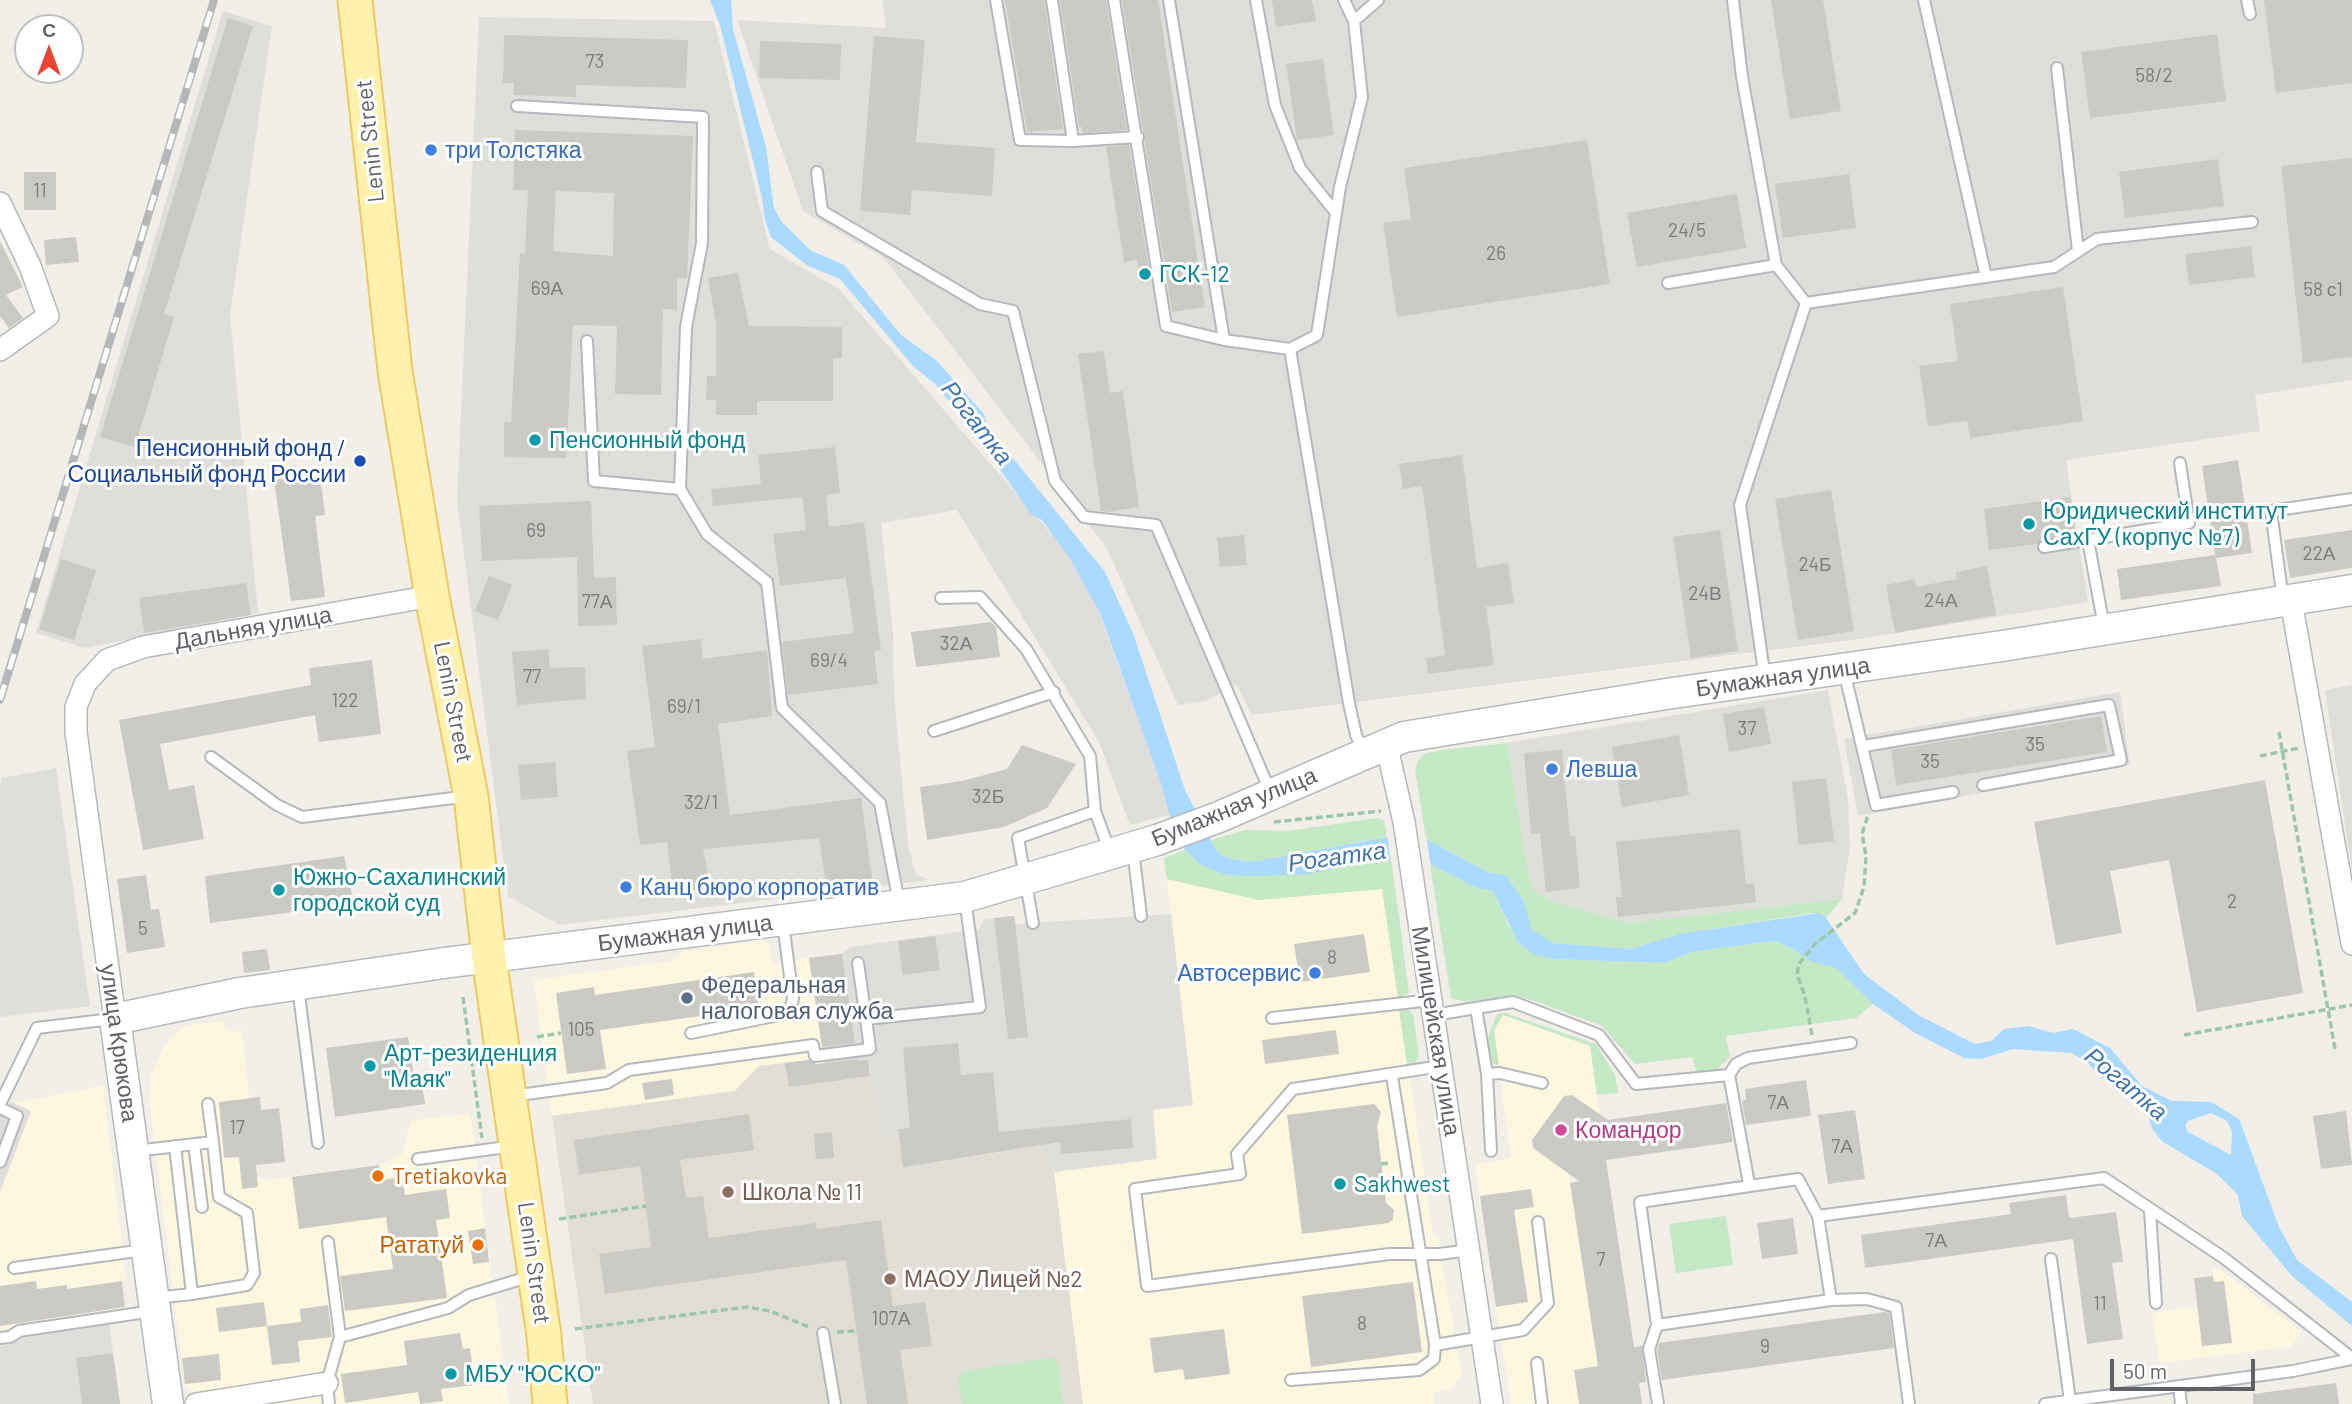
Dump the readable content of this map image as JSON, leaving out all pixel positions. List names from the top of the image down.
{
  "streets": {
    "main road": ["Lenin Street"],
    "street": [
      "Дальняя улица",
      "Бумажная улица",
      "Милицейская улица",
      "улица Крюкова"
    ]
  },
  "crossings": [
    ["Lenin Street", "Дальняя улица"],
    ["Lenin Street", "Бумажная улица"],
    ["Дальняя улица", "улица Крюкова"],
    ["Бумажная улица", "Милицейская улица"],
    ["Бумажная улица", "улица Крюкова"]
  ],
  "water": ["Рогатка"],
  "places": [
    "три Толстяка",
    "ГСК-12",
    "Пенсионный фонд",
    "Пенсионный фонд / Социальный фонд России",
    "Юридический институт СахГУ (корпус №7)",
    "Левша",
    "Канц бюро корпоратив",
    "Южно-Сахалинский городской суд",
    "Автосервис",
    "Федеральная налоговая служба",
    "Арт-резиденция \"Маяк\"",
    "Командор",
    "Tretiakovka",
    "Sakhwest",
    "Школа № 11",
    "Рататуй",
    "МАОУ Лицей №2",
    "МБУ \"ЮСКО\""
  ],
  "house_numbers": [
    "73",
    "58/2",
    "11",
    "24/5",
    "26",
    "69А",
    "58 с1",
    "69",
    "22А",
    "24Б",
    "24В",
    "24А",
    "77А",
    "32А",
    "69/4",
    "77",
    "122",
    "69/1",
    "37",
    "35",
    "35",
    "32Б",
    "32/1",
    "2",
    "5",
    "8",
    "105",
    "7А",
    "17",
    "7А",
    "7А",
    "7",
    "11",
    "107А",
    "8",
    "9"
  ],
  "scale_bar": "50 m",
  "north": "top"
}
